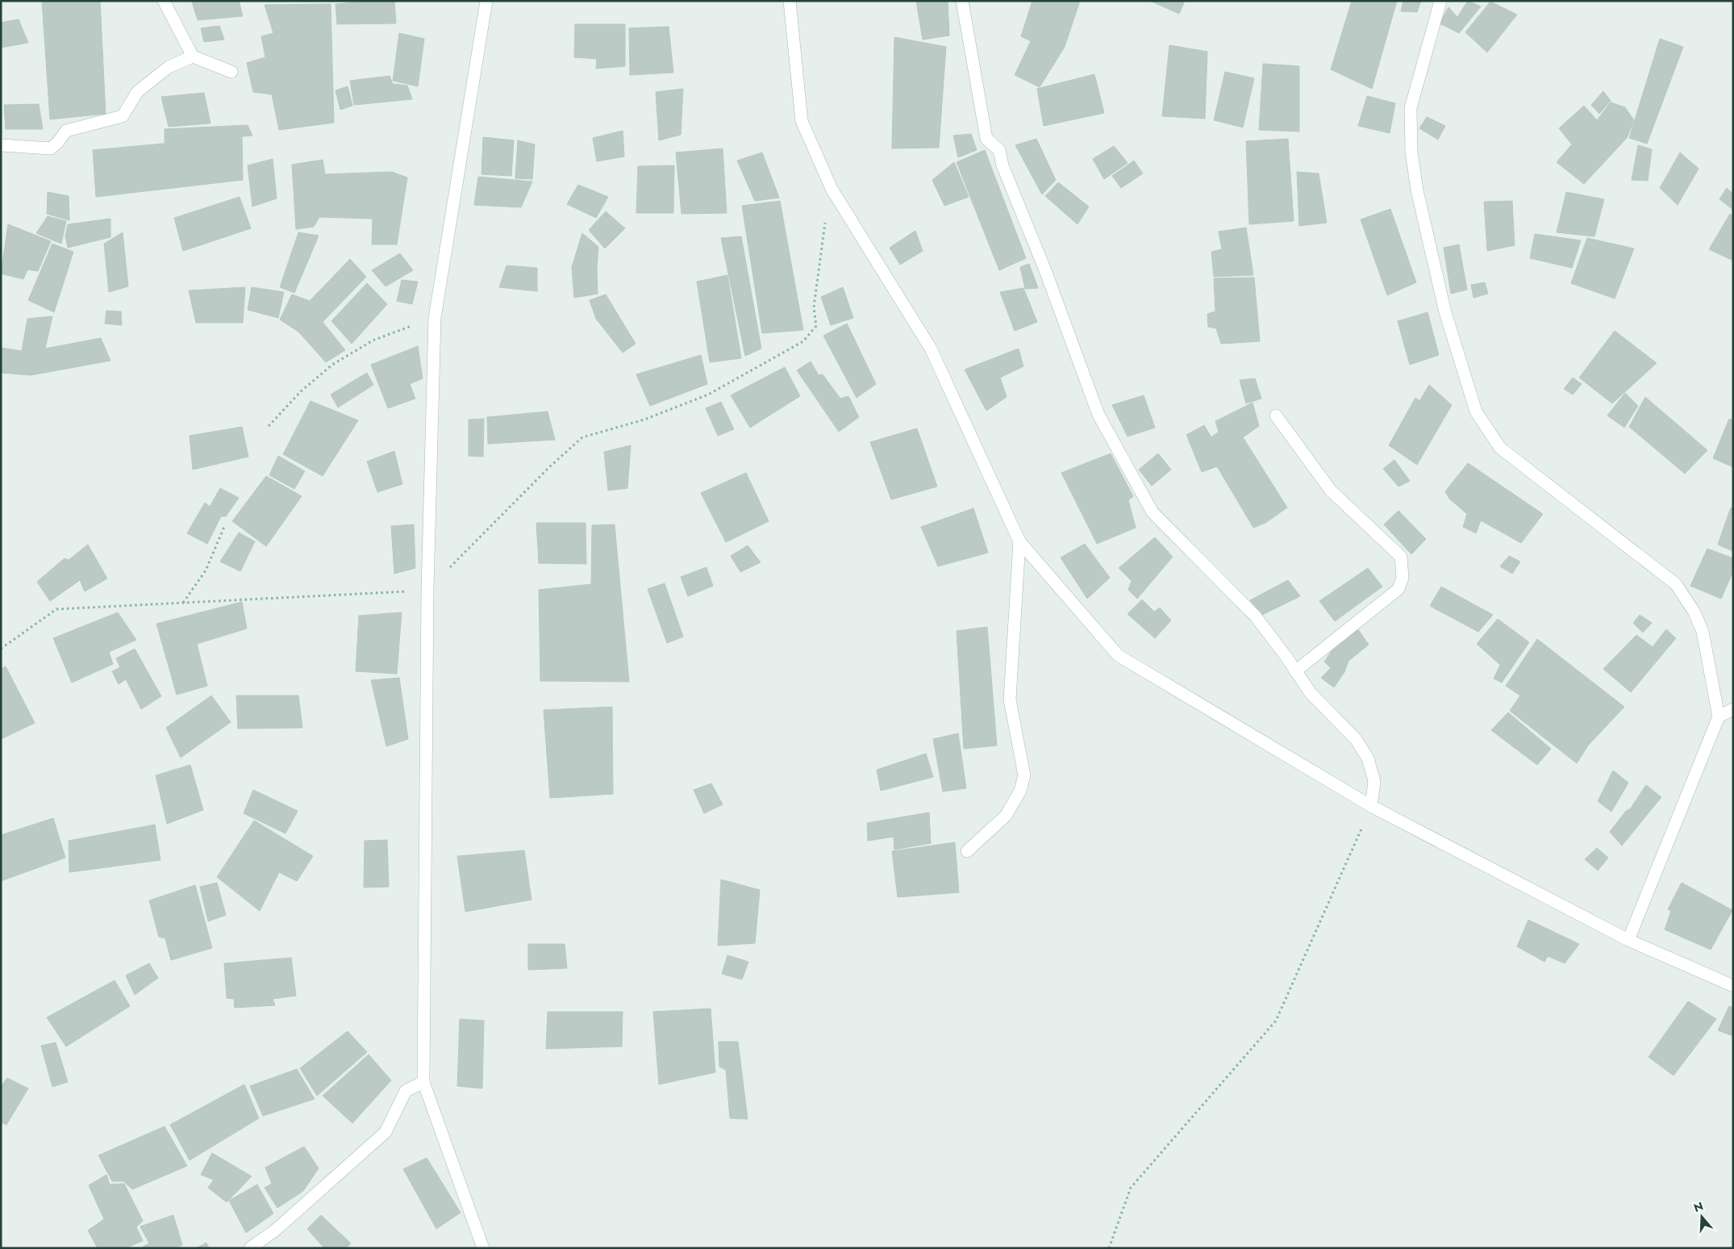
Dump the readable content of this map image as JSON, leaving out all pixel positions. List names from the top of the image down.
{
  "north": "top"
}
